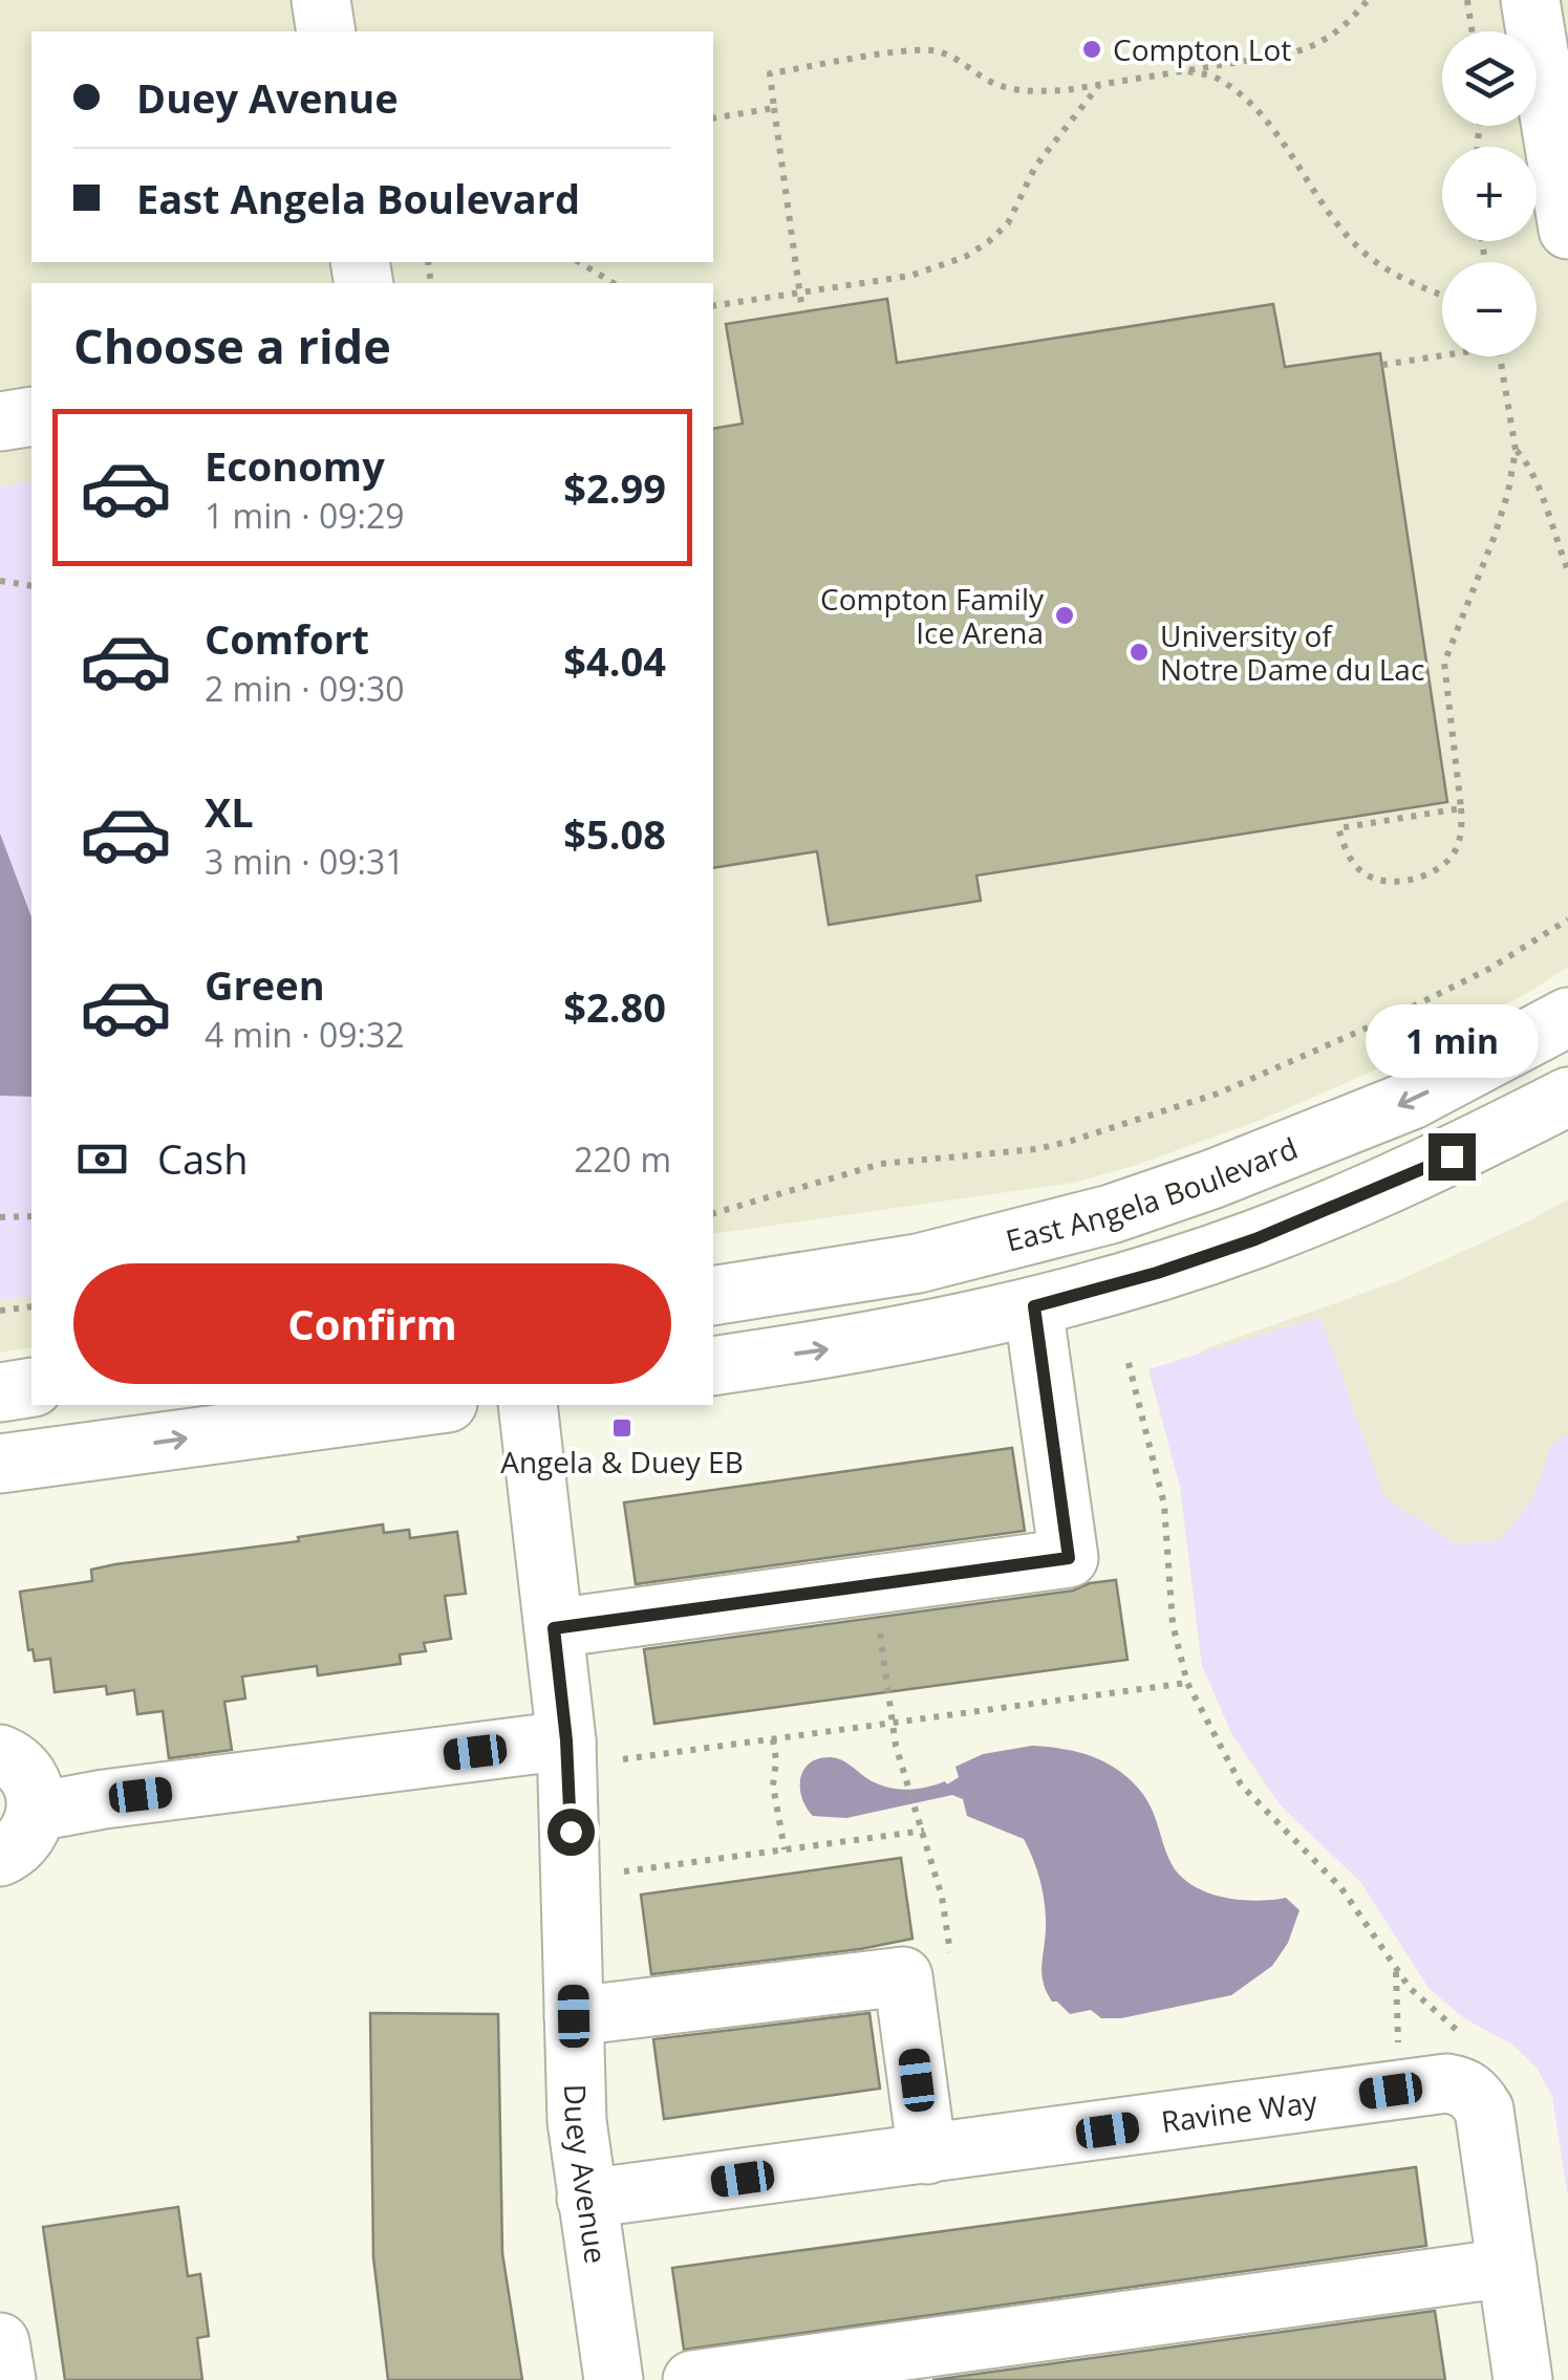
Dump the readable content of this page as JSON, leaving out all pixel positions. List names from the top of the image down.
{
  "streets": {
    "street": ["East Angela Boulevard", "Ravine Way", "Duey Avenue"]
  },
  "crossings": [
    ["Ravine Way", "Duey Avenue"]
  ],
  "places": {
    "other": ["Compton Lot", "Compton Family Ice Arena", "University of Notre Dame du Lac"],
    "transit": ["Angela & Duey EB"]
  },
  "page": {
    "map_buttons": ["+", "−"],
    "banner": ["Duey Avenue", "East Angela Boulevard"],
    "heading": "Choose a ride",
    "list": [
      {
        "name": "Economy",
        "note": "1 min · 09:29",
        "value": "$2.99"
      },
      {
        "name": "Comfort",
        "note": "2 min · 09:30",
        "value": "$4.04"
      },
      {
        "name": "XL",
        "note": "3 min · 09:31",
        "value": "$5.08"
      },
      {
        "name": "Green",
        "note": "4 min · 09:32",
        "value": "$2.80"
      }
    ],
    "bubble": "1 min",
    "pay": ["Cash", "220 m"],
    "buttons": "Confirm"
  }
}
